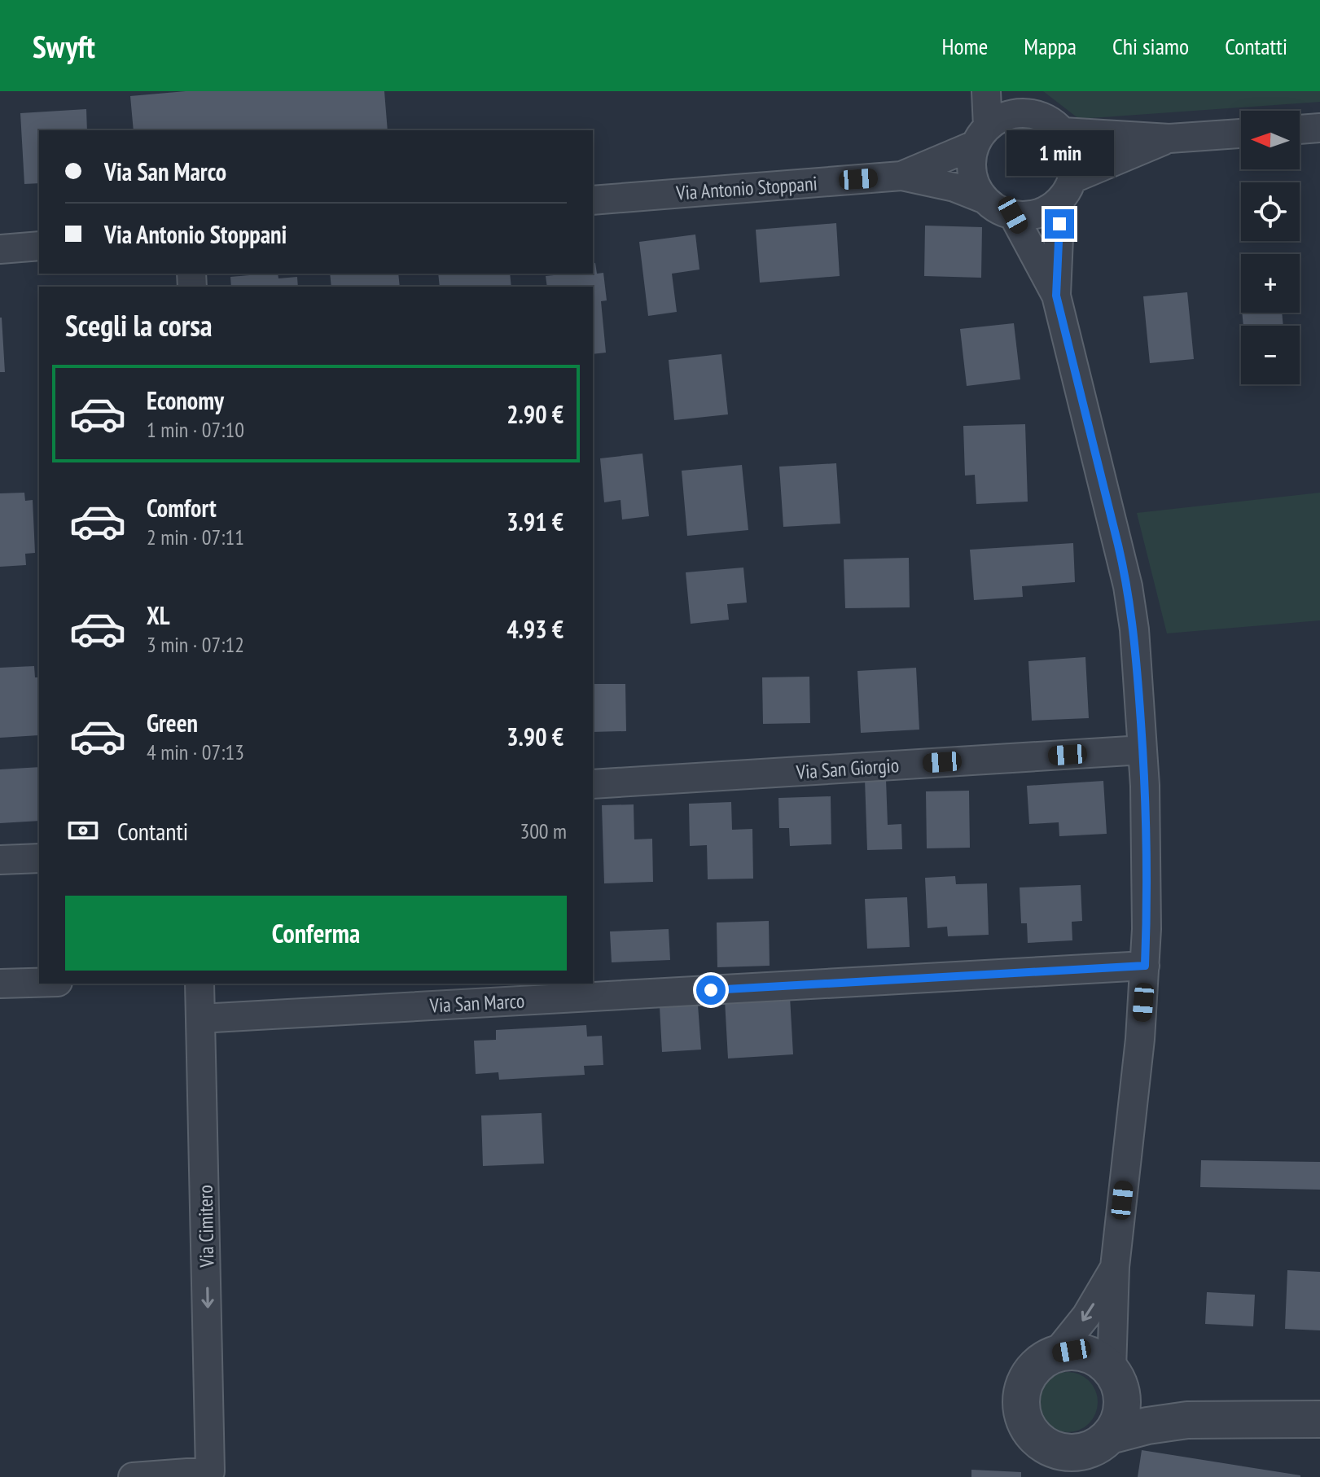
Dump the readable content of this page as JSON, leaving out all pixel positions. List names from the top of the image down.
{
  "streets": {
    "street": [
      "Via Antonio Stoppani",
      "Via San Giorgio",
      "Via San Marco",
      "Via Cimitero"
    ]
  },
  "crossings": [
    ["Via San Marco", "Via Cimitero"]
  ],
  "one_way": ["Via Cimitero"],
  "north": "left",
  "page": {
    "header": "Swyft",
    "nav": [
      "Home",
      "Mappa",
      "Chi siamo",
      "Contatti"
    ],
    "map_buttons": ["+", "−"],
    "bubble": "1 min",
    "banner": ["Via San Marco", "Via Antonio Stoppani"],
    "heading": "Scegli la corsa",
    "list": [
      {
        "name": "Economy",
        "note": "1 min · 07:10",
        "value": "2.90 €"
      },
      {
        "name": "Comfort",
        "note": "2 min · 07:11",
        "value": "3.91 €"
      },
      {
        "name": "XL",
        "note": "3 min · 07:12",
        "value": "4.93 €"
      },
      {
        "name": "Green",
        "note": "4 min · 07:13",
        "value": "3.90 €"
      }
    ],
    "pay": ["Contanti", "300 m"],
    "buttons": "Conferma"
  }
}
